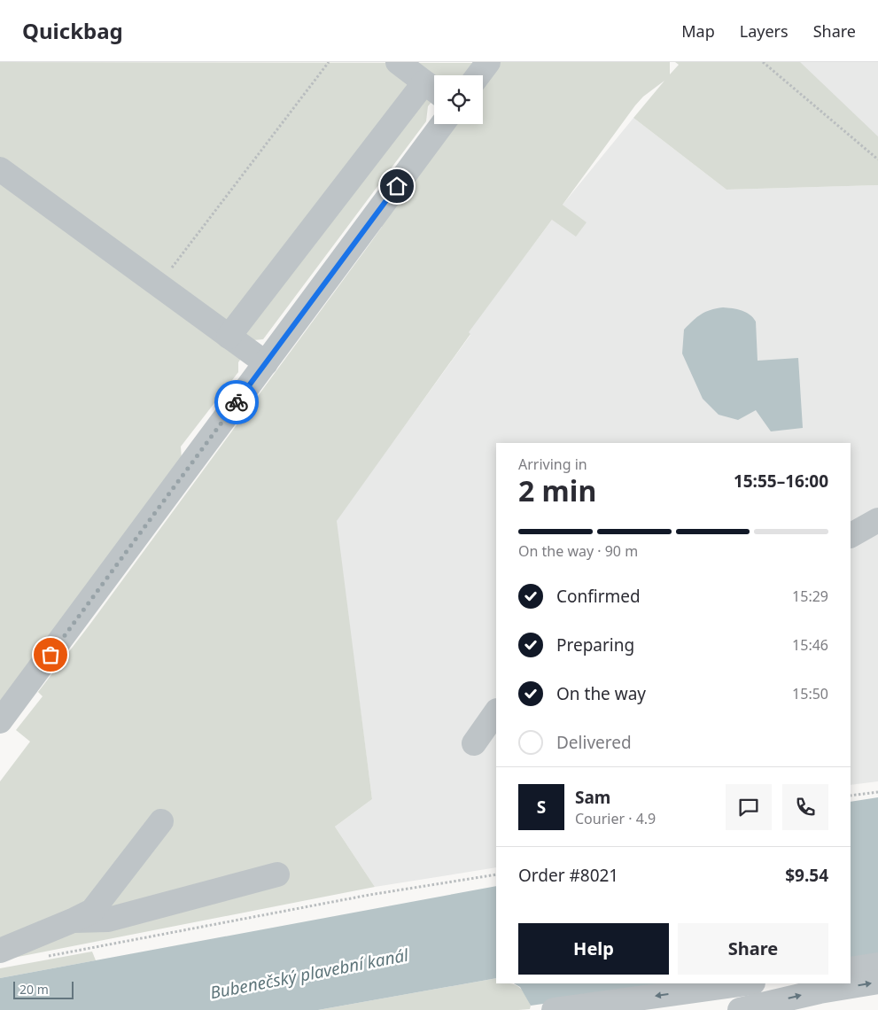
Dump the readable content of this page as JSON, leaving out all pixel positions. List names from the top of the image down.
{
  "water": ["Bubenečský plavební kanál"],
  "scale_bar": "20 m",
  "page": {
    "header": "Quickbag",
    "nav": ["Map", "Layers", "Share"],
    "heading": ["2 min", "Arriving in", "15:55–16:00"],
    "panel": [
      "Sam",
      "Courier · 4.9",
      "Order #8021",
      "$9.54"
    ],
    "bar": "On the way · 90 m",
    "list": [
      ["Confirmed", "15:29"],
      ["Preparing", "15:46"],
      ["On the way", "15:50"],
      "Delivered"
    ],
    "round": "S",
    "buttons": ["Help", "Share"],
    "scale": "20 m"
  }
}
